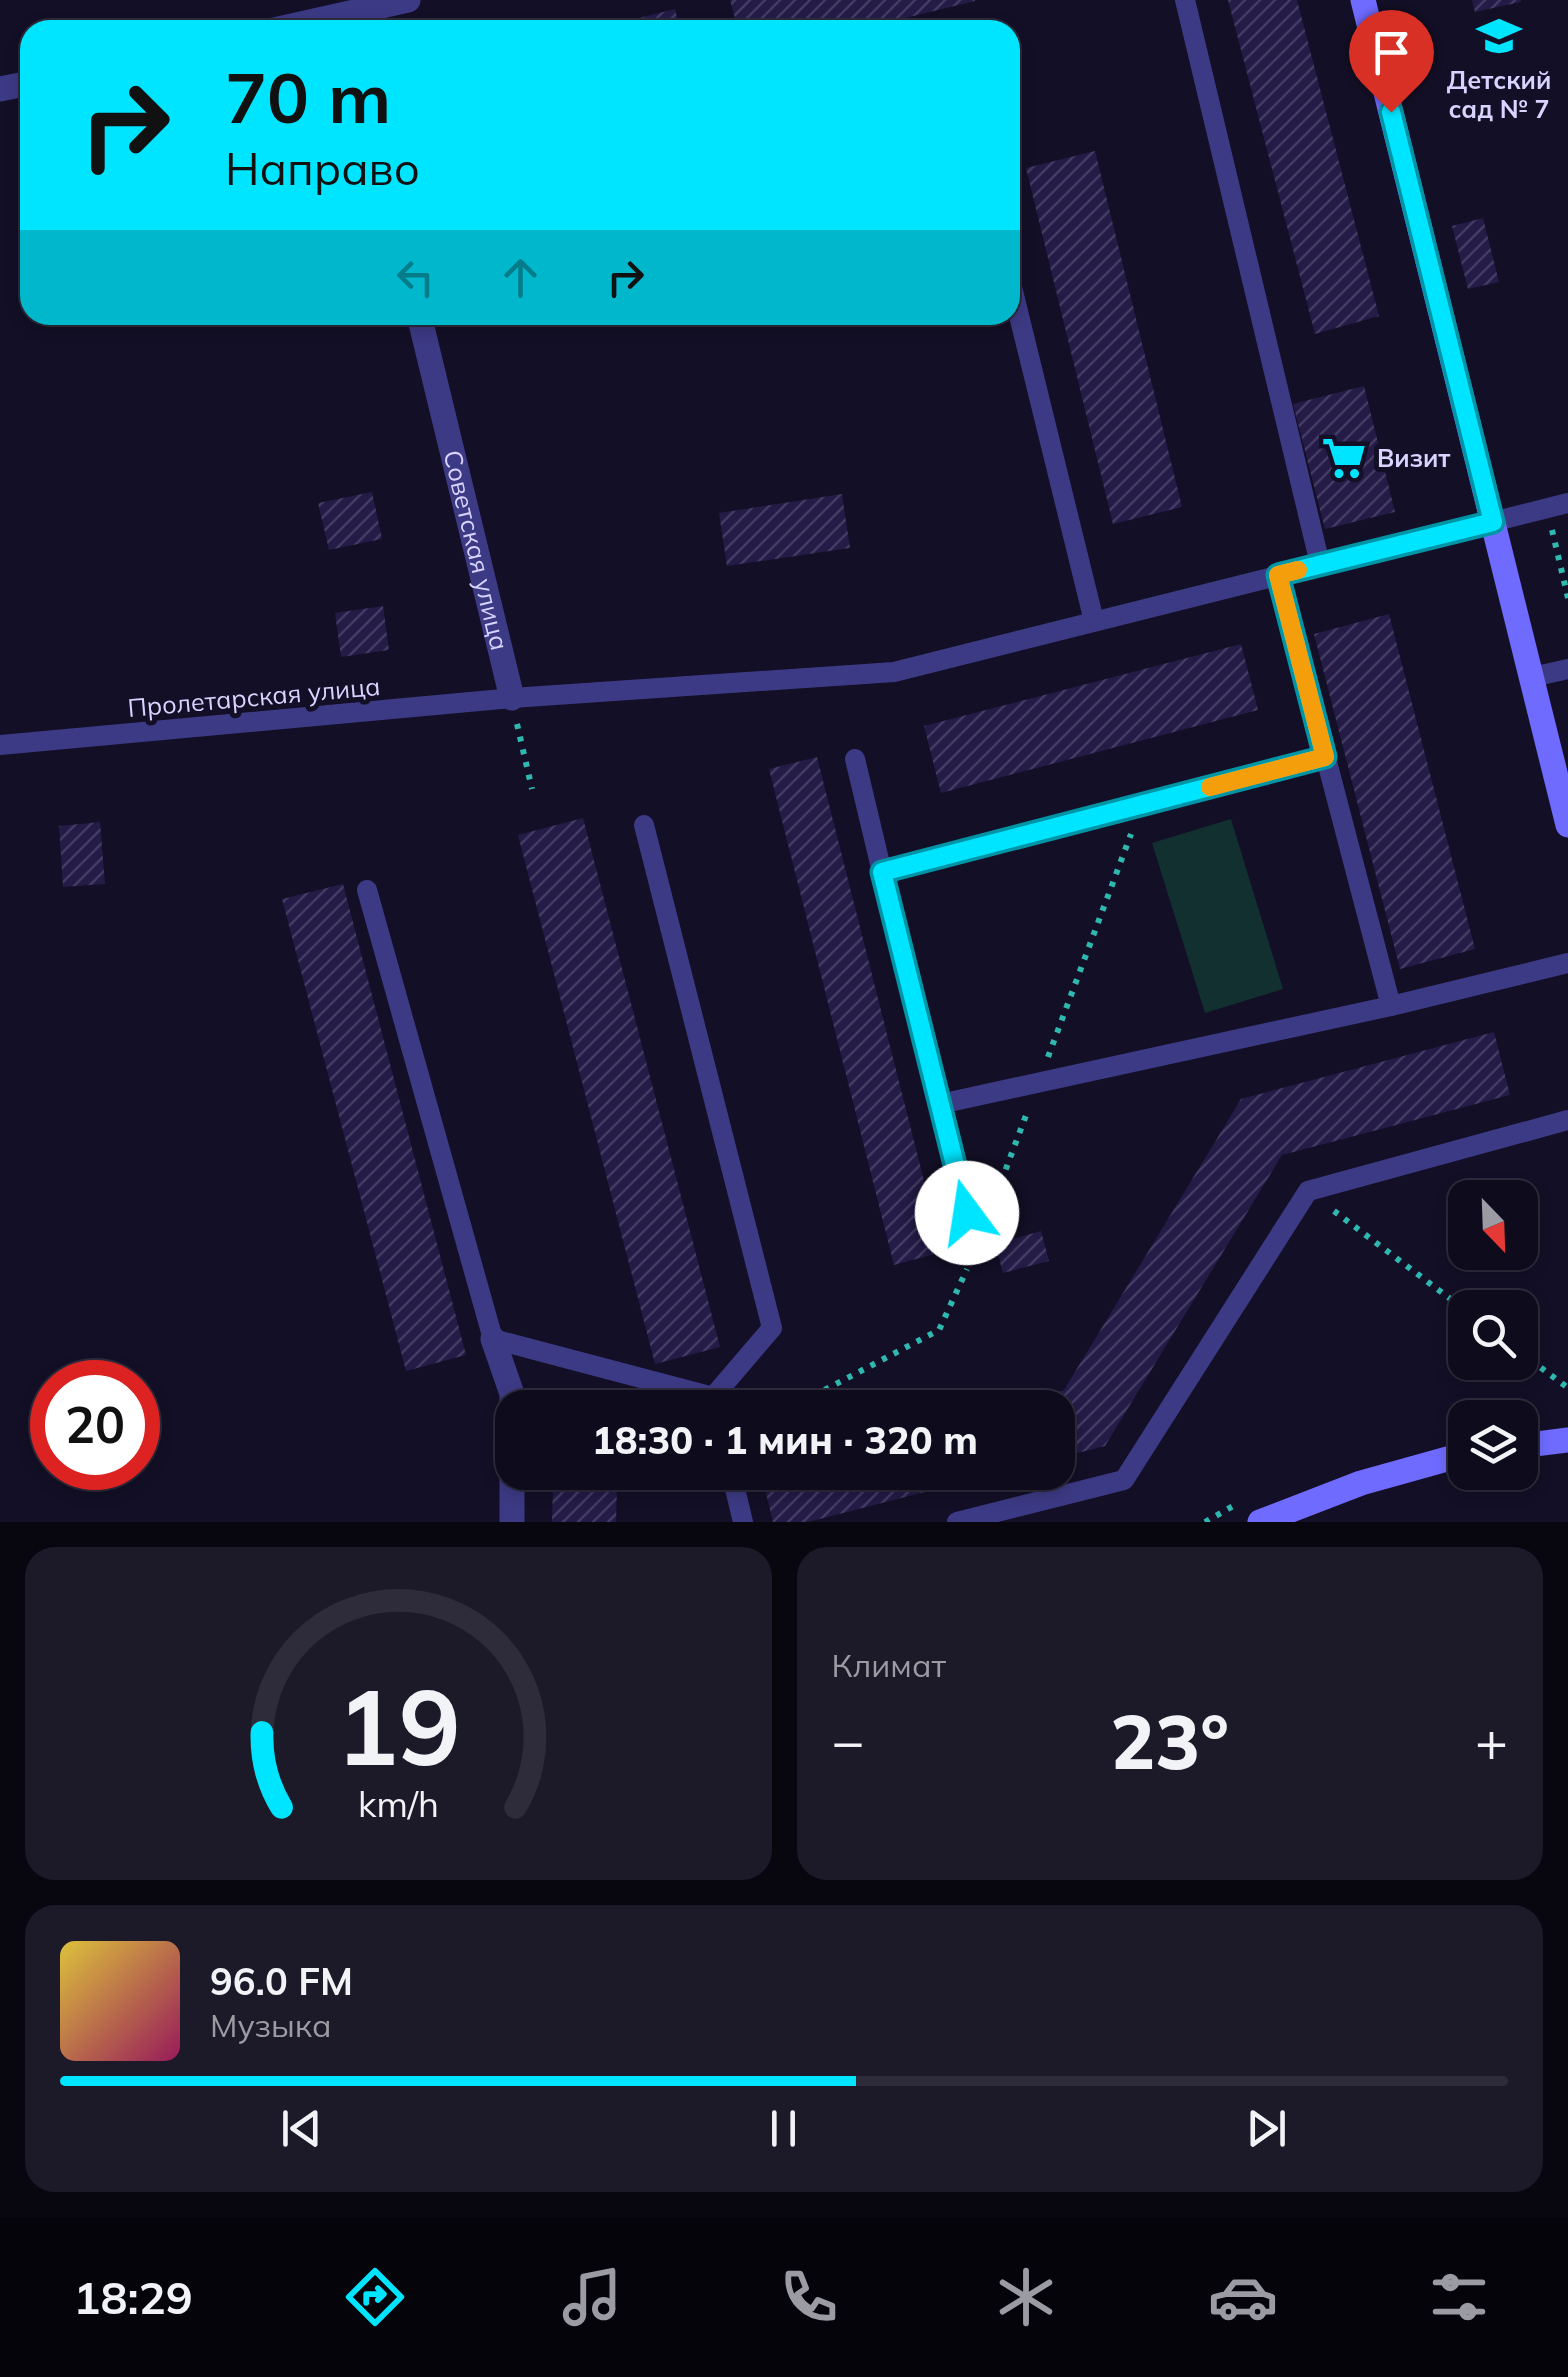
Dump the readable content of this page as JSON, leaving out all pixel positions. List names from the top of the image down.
{
  "streets": {
    "street": ["Советская улица"],
    "lane": ["Пролетарская улица"]
  },
  "crossings": [
    ["Советская улица", "Пролетарская улица"]
  ],
  "places": {
    "school or university": ["Детский сад № 7"],
    "supermarket": ["Визит"]
  },
  "north": "bottom right",
  "page": {
    "turn": ["70 m", "Направо"],
    "limit": "20",
    "trip": "18:30 · 1 мин · 320 m",
    "tile": "Климат",
    "heat": ["−", "23°", "+"],
    "song": ["96.0 FM", "Музыка"],
    "tabs": "18:29",
    "gauge": ["19", "km/h"]
  }
}
